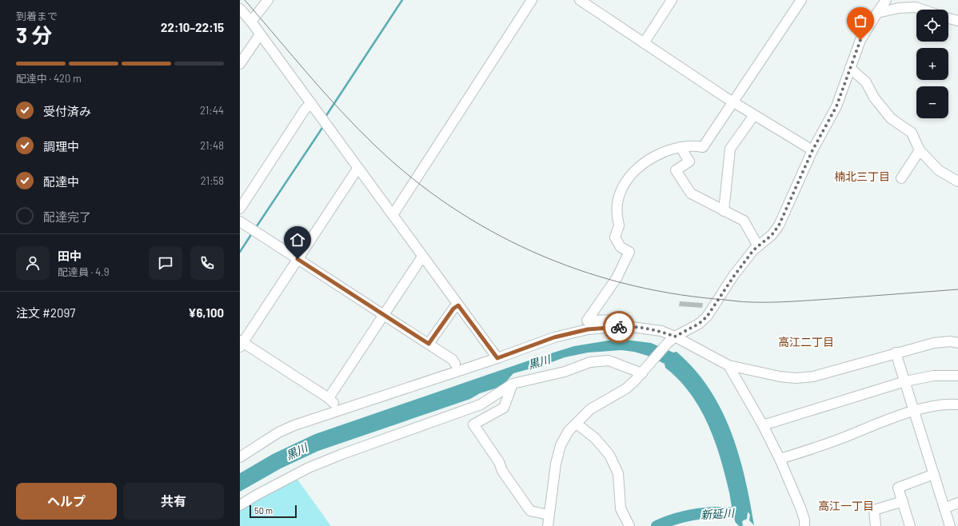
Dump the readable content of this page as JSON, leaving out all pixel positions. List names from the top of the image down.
{
  "districts": ["楠北三丁目", "高江二丁目", "高江一丁目"],
  "water": ["黒川", "新延川"],
  "scale_bar": "50 m",
  "page": {
    "heading": ["3 分", "到着まで", "22:10–22:15"],
    "panel": [
      "田中",
      "配達員 · 4.9",
      "注文 #2097",
      "¥6,100"
    ],
    "map_buttons": ["+", "−"],
    "bar": "配達中 · 420 m",
    "list": [
      ["受付済み", "21:44"],
      ["調理中", "21:48"],
      ["配達中", "21:58"],
      "配達完了"
    ],
    "buttons": ["ヘルプ", "共有"],
    "scale": "50 m"
  }
}
